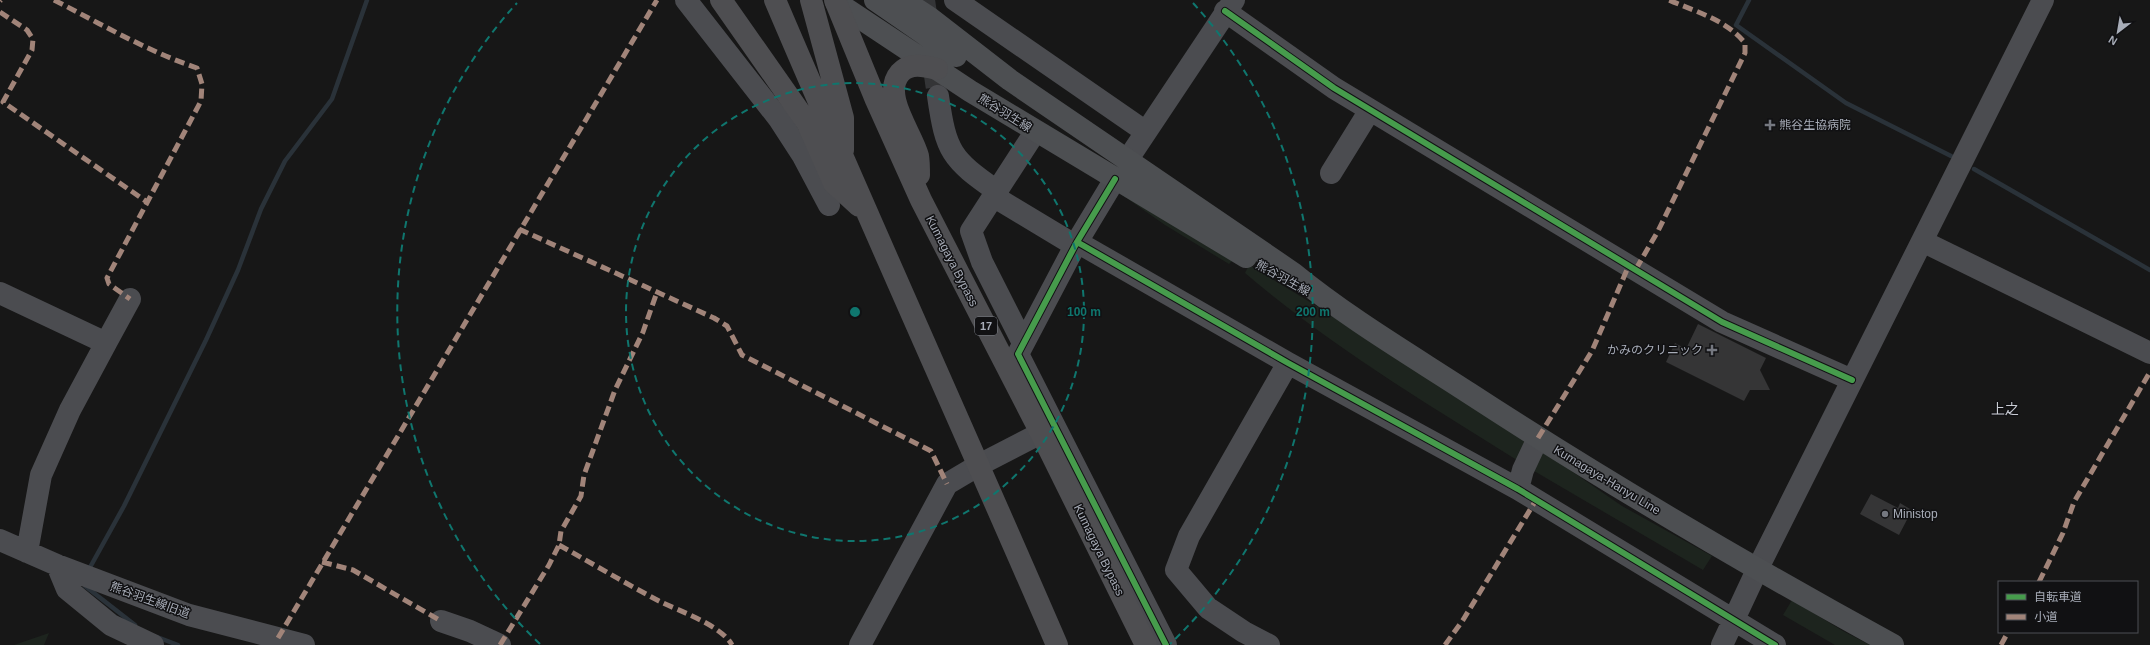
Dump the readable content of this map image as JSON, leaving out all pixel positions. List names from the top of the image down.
{
  "streets": {
    "highway": ["Kumagaya Bypass", "17"],
    "main road": ["熊谷羽生線", "Kumagaya-Hanyu Line"],
    "street": ["熊谷羽生線旧道"]
  },
  "crossings": [
    ["熊谷羽生線", "Kumagaya Bypass"],
    ["熊谷羽生線", "Kumagaya-Hanyu Line"]
  ],
  "districts": ["上之"],
  "places": {
    "health": ["熊谷生協病院", "かみのクリニック"],
    "other": ["Ministop"]
  },
  "legend": ["自転車道", "小道"],
  "north": "bottom left",
  "rings": ["100 m", "200 m"]
}
